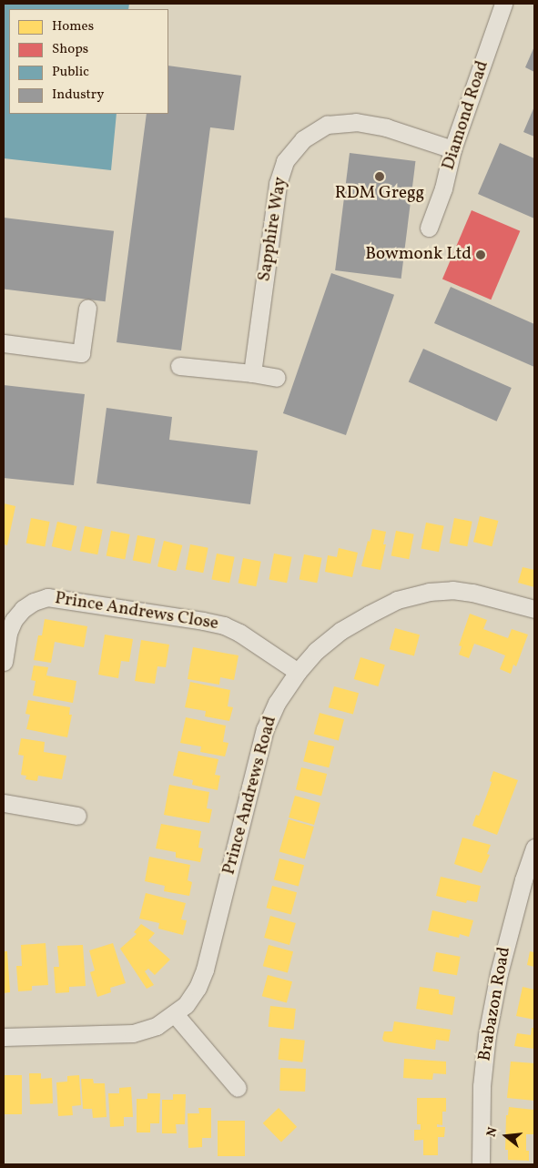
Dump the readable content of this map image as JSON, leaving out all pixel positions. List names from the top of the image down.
{
  "streets": {
    "street": [
      "Diamond Road",
      "Sapphire Way",
      "Prince Andrews Close",
      "Prince Andrews Road",
      "Brabazon Road"
    ]
  },
  "crossings": [
    ["Diamond Road", "Sapphire Way"],
    ["Prince Andrews Close", "Prince Andrews Road"]
  ],
  "places": ["RDM Gregg", "Bowmonk Ltd"],
  "legend": [
    "Homes",
    "Shops",
    "Public",
    "Industry"
  ],
  "north": "left"
}
